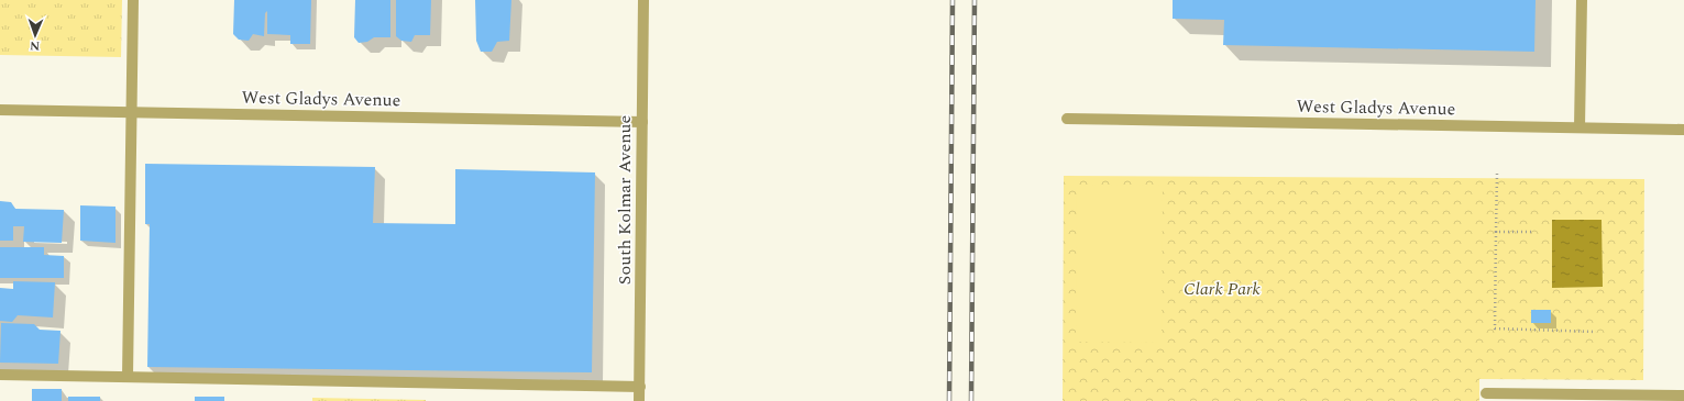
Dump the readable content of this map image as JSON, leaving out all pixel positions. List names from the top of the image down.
{
  "streets": {
    "street": ["West Gladys Avenue", "South Kolmar Avenue"]
  },
  "crossings": [
    ["West Gladys Avenue", "South Kolmar Avenue"]
  ],
  "parks": ["Clark Park"],
  "north": "bottom"
}
